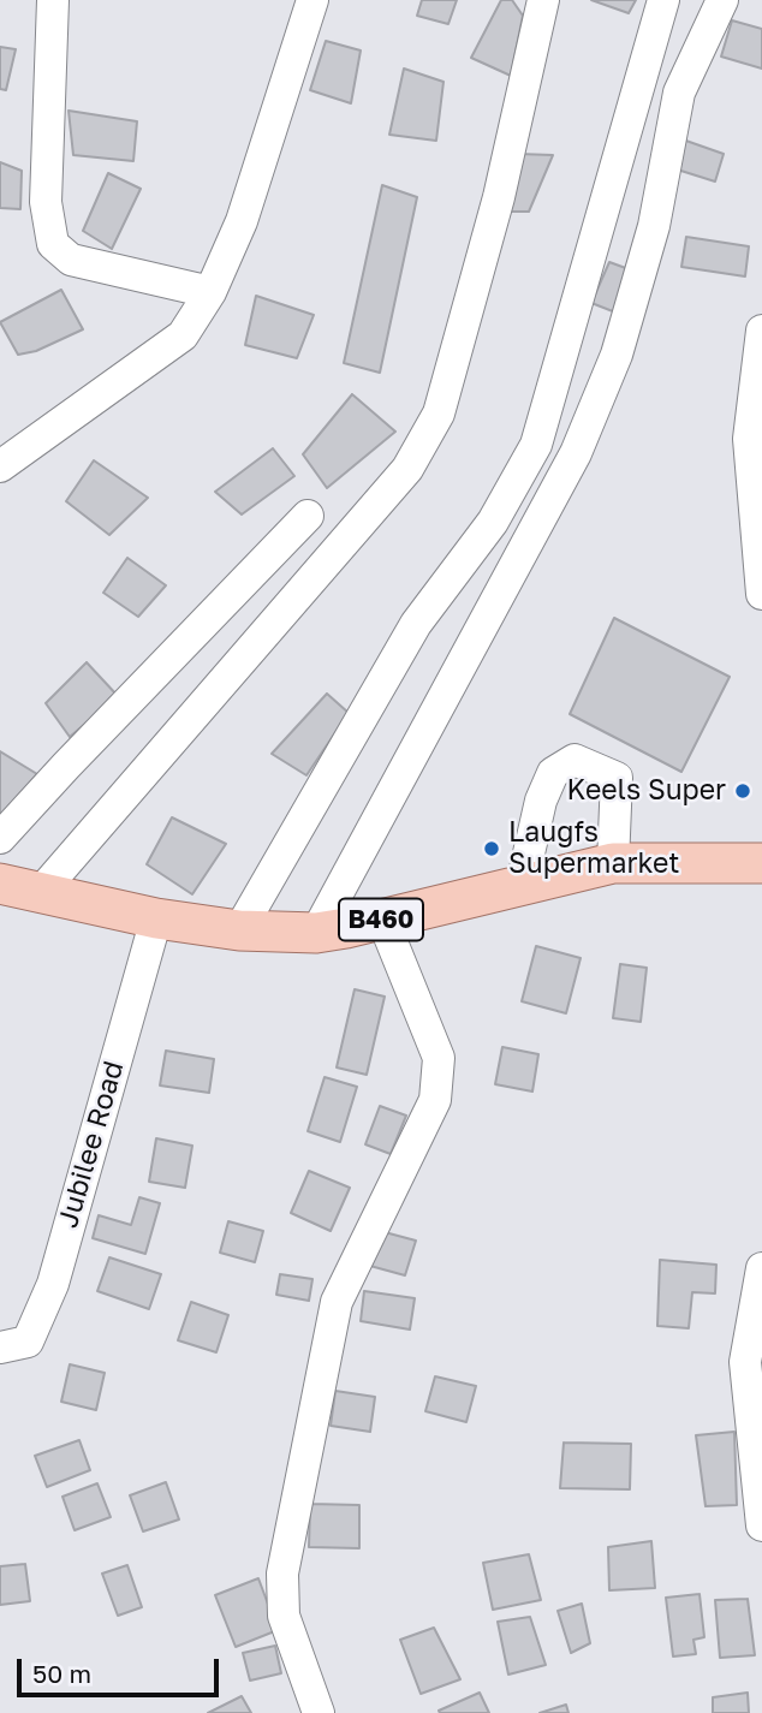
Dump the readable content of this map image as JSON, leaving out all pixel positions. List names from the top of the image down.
{
  "streets": {
    "main road": ["B460"],
    "street": ["Jubilee Road"]
  },
  "crossings": [
    ["B460", "Jubilee Road"]
  ],
  "places": ["Keels Super", "Laugfs Supermarket"],
  "scale_bar": "50 m"
}
